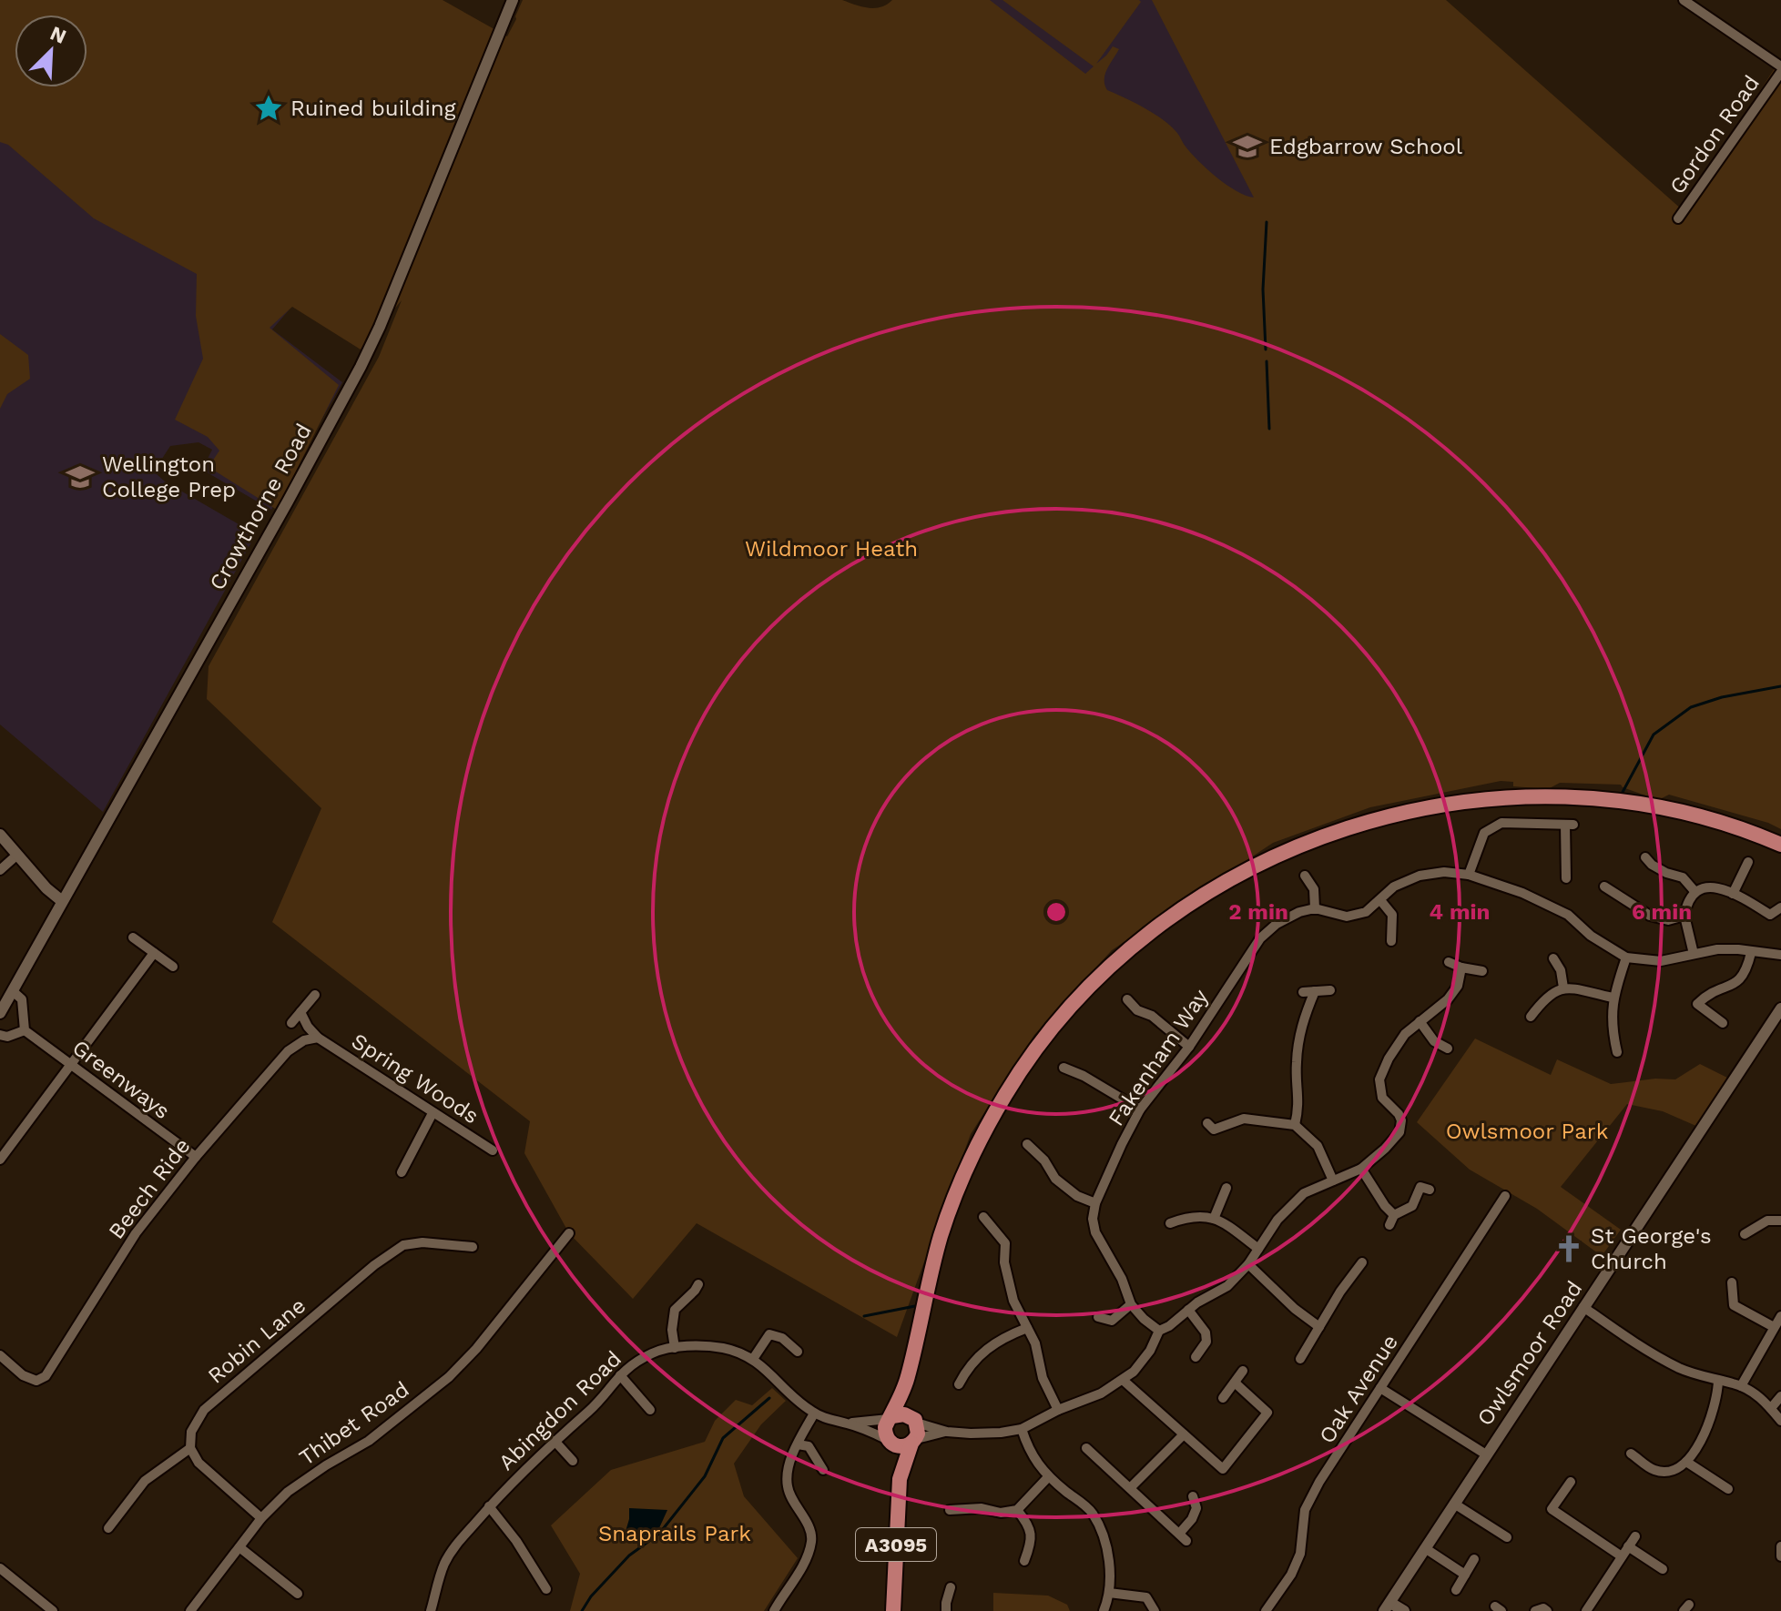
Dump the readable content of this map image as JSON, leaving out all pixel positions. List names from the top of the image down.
{
  "streets": {
    "main road": ["A3095"],
    "street": [
      "Gordon Road",
      "Crowthorne Road",
      "Fakenham Way",
      "Spring Woods",
      "Greenways",
      "Beech Ride",
      "Robin Lane",
      "Owlsmoor Road",
      "Oak Avenue",
      "Abingdon Road",
      "Thibet Road"
    ]
  },
  "crossings": [
    ["Spring Woods", "Beech Ride"],
    ["Greenways", "Beech Ride"],
    ["Abingdon Road", "A3095"]
  ],
  "parks": ["Wildmoor Heath", "Owlsmoor Park", "Snaprails Park"],
  "places": {
    "place": ["Ruined building"],
    "school or university": ["Edgbarrow School", "Wellington College Prep"],
    "church": ["St George's Church"]
  },
  "north": "top right",
  "rings": ["2 min", "4 min", "6 min"]
}
